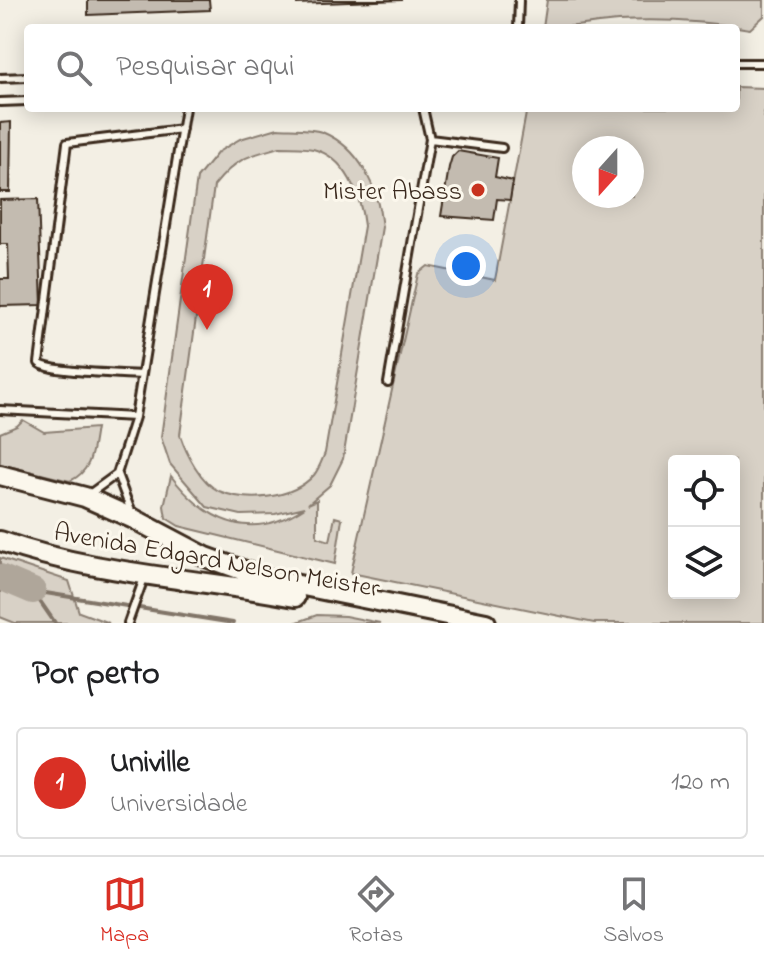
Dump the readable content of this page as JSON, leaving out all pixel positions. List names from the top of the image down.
{
  "streets": {
    "main road": ["Avenida Edgard Nelson Meister"]
  },
  "places": ["Mister Abass"],
  "north": "bottom",
  "page": {
    "search": "Pesquisar aqui",
    "pins": "1",
    "heading": "Por perto",
    "list": [
      {
        "mark": "1",
        "name": "Univille",
        "note": "Universidade",
        "value": "120 m"
      }
    ],
    "nav": ["Mapa", "Rotas", "Salvos"]
  }
}
